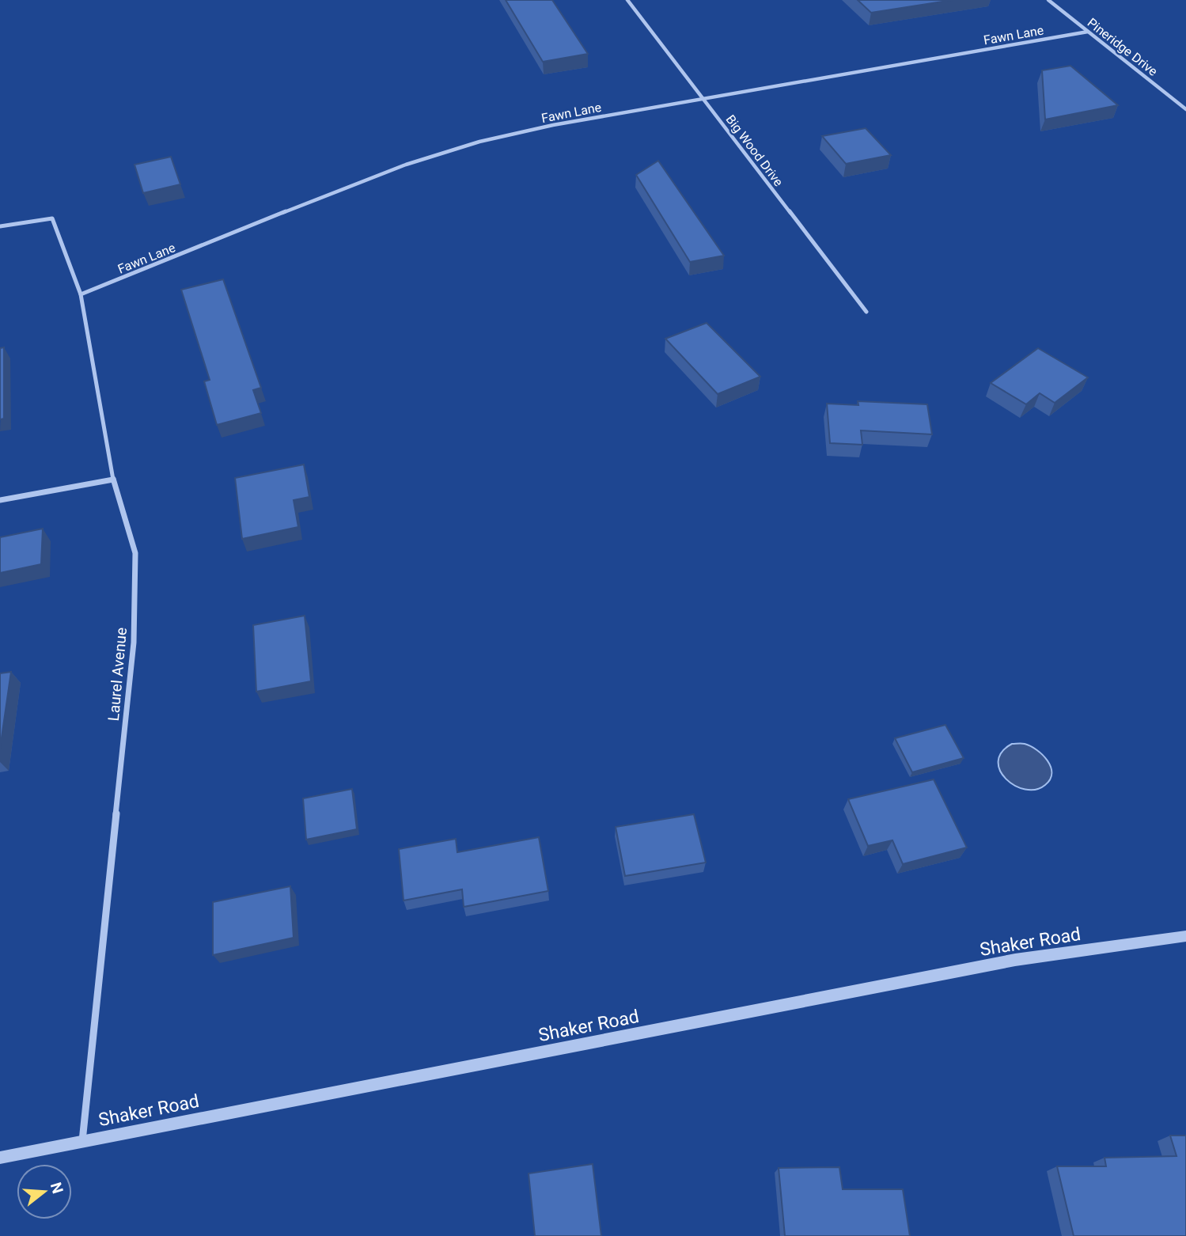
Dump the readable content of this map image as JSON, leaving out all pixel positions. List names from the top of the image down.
{
  "streets": {
    "street": [
      "Fawn Lane",
      "Pineridge Drive",
      "Big Wood Drive",
      "Laurel Avenue",
      "Shaker Road"
    ]
  },
  "crossings": [
    ["Fawn Lane", "Pineridge Drive"],
    ["Fawn Lane", "Big Wood Drive"],
    ["Fawn Lane", "Laurel Avenue"],
    ["Laurel Avenue", "Shaker Road"]
  ],
  "north": "right"
}
